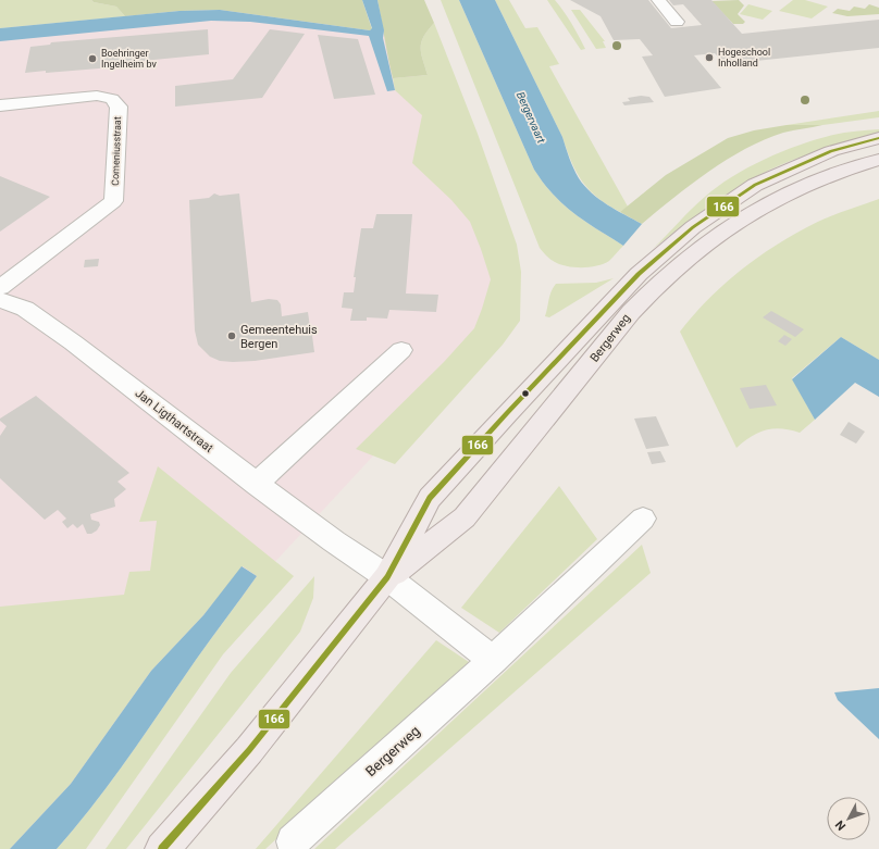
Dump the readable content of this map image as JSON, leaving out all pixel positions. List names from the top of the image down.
{
  "streets": {
    "main road": ["Bergerweg"],
    "street": ["Comeniusstraat", "Jan Ligthartstraat"]
  },
  "crossings": [
    ["Bergerweg", "Jan Ligthartstraat"]
  ],
  "water": ["Bergervaart"],
  "places": ["Hogeschool Inholland", "Boehringer Ingelheim bv", "Gemeentehuis Bergen"],
  "lines": ["transit line 166"],
  "north": "bottom left"
}
